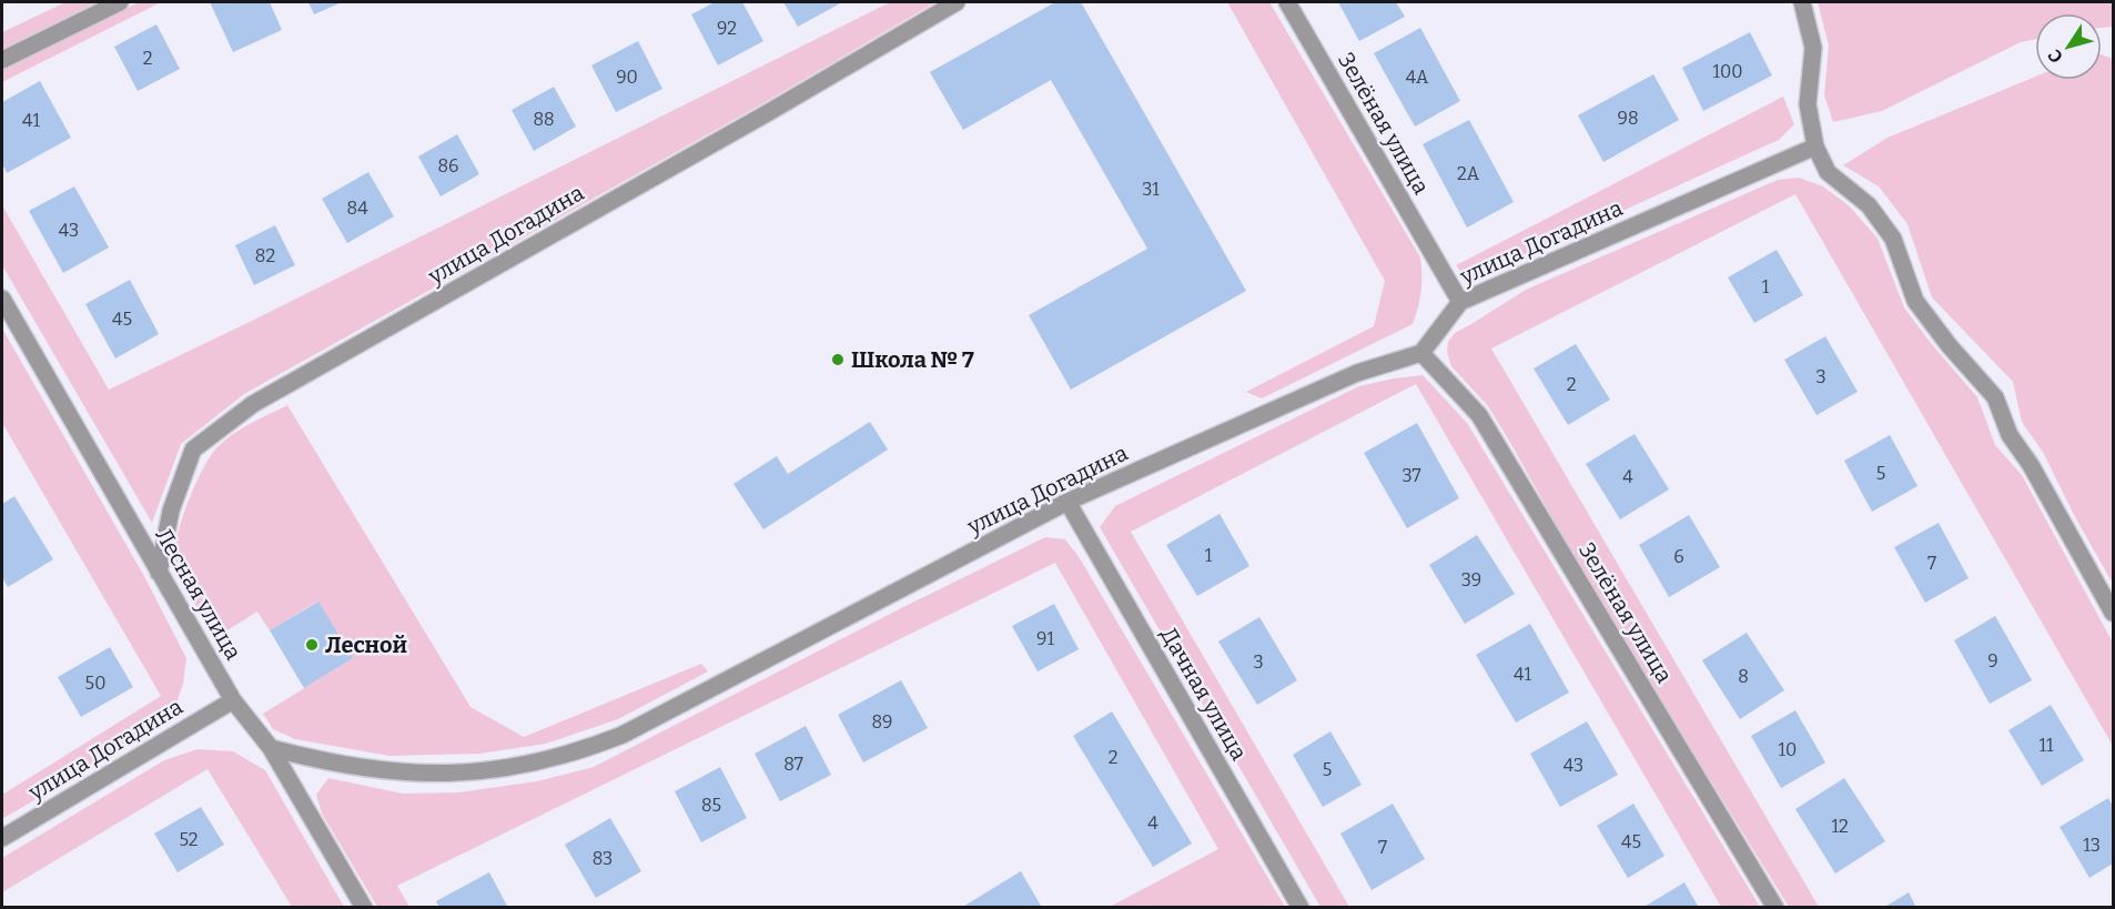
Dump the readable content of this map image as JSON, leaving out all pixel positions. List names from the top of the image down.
{
  "streets": {
    "street": [
      "Зелёная улица",
      "улица Догадина",
      "Лесная улица",
      "Дачная улица"
    ]
  },
  "crossings": [
    ["Зелёная улица", "улица Догадина"],
    ["улица Догадина", "Лесная улица"],
    ["улица Догадина", "Дачная улица"]
  ],
  "places": ["Школа № 7", "Лесной"],
  "house_numbers": [
    "92",
    "2",
    "100",
    "90",
    "4А",
    "98",
    "88",
    "41",
    "86",
    "2А",
    "31",
    "84",
    "43",
    "82",
    "1",
    "45",
    "3",
    "2",
    "5",
    "37",
    "4",
    "1",
    "6",
    "7",
    "39",
    "91",
    "9",
    "3",
    "41",
    "8",
    "50",
    "89",
    "11",
    "10",
    "2",
    "87",
    "43",
    "5",
    "85",
    "4",
    "12",
    "52",
    "45",
    "13",
    "7",
    "83"
  ],
  "north": "bottom left"
}
